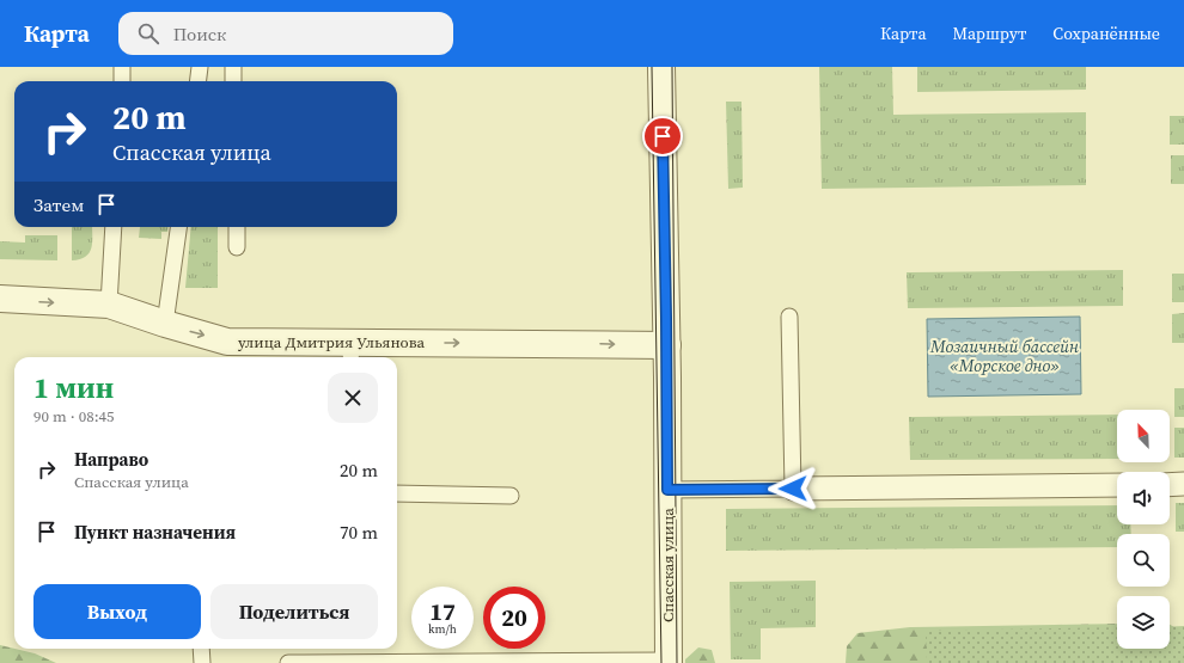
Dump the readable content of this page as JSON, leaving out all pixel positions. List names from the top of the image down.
{
  "streets": {
    "street": ["улица Дмитрия Ульянова", "Спасская улица"]
  },
  "crossings": [
    ["улица Дмитрия Ульянова", "Спасская улица"]
  ],
  "one_way": ["улица Дмитрия Ульянова"],
  "water": ["Мозаичный бассейн «Морское дно»"],
  "north": "top left",
  "page": {
    "header": "Карта",
    "search": "Поиск",
    "nav": ["Карта", "Маршрут", "Сохранённые"],
    "turn": ["20 m", "Спасская улица"],
    "then": "Затем",
    "heading": ["1 мин", "90 m · 08:45"],
    "list": [
      {
        "name": "Направо",
        "note": "Спасская улица",
        "value": "20 m"
      },
      {
        "name": "Пункт назначения",
        "value": "70 m"
      }
    ],
    "buttons": ["Выход", "Поделиться"],
    "speed": "17 km/h",
    "limit": "20"
  }
}
